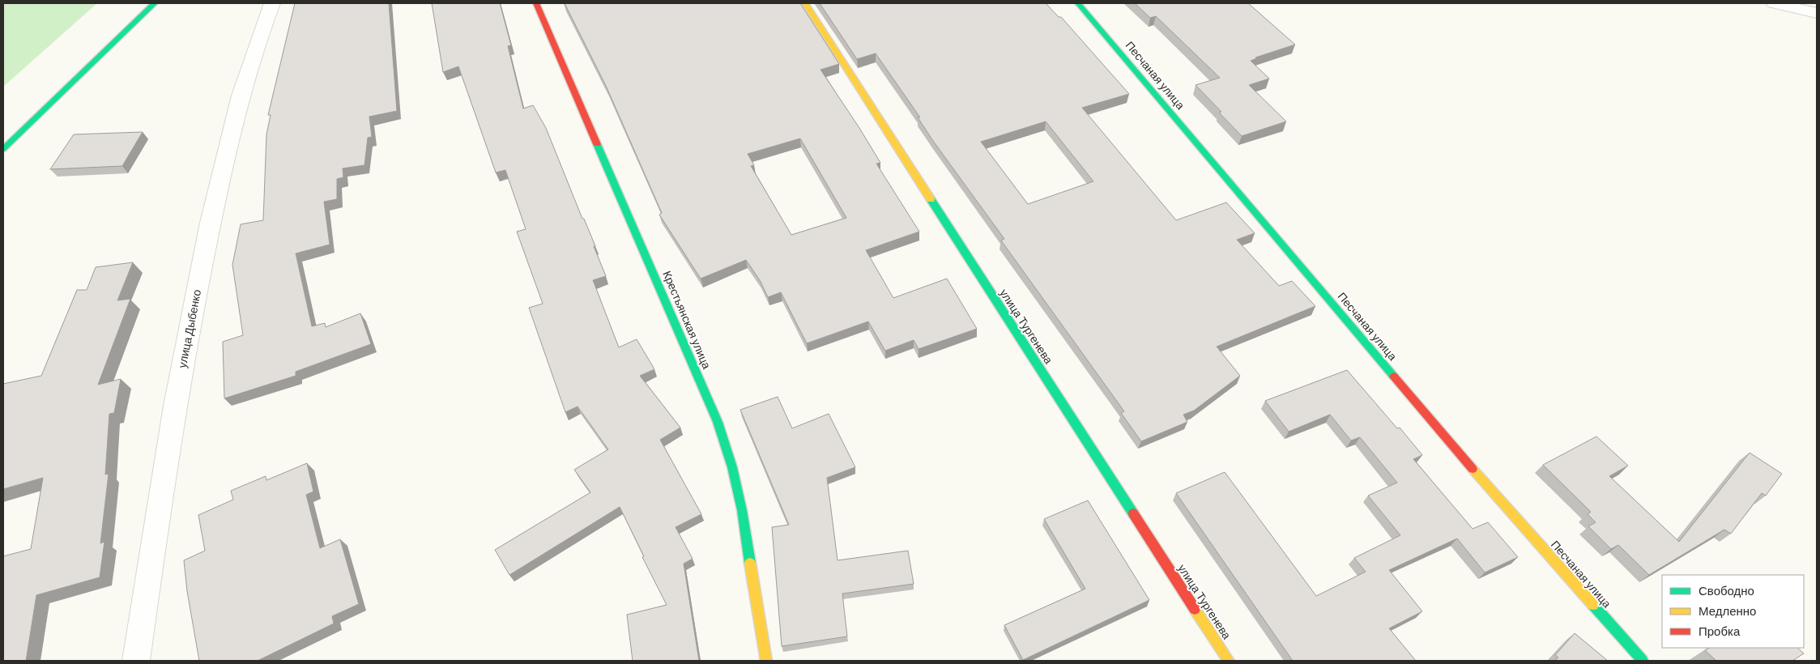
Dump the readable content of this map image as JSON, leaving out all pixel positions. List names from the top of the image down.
{
  "streets": {
    "street": [
      "Песчаная улица",
      "Крестьянская улица",
      "улица Тургенева",
      "улица Дыбенко"
    ]
  },
  "legend": ["Свободно", "Медленно", "Пробка"]
}
